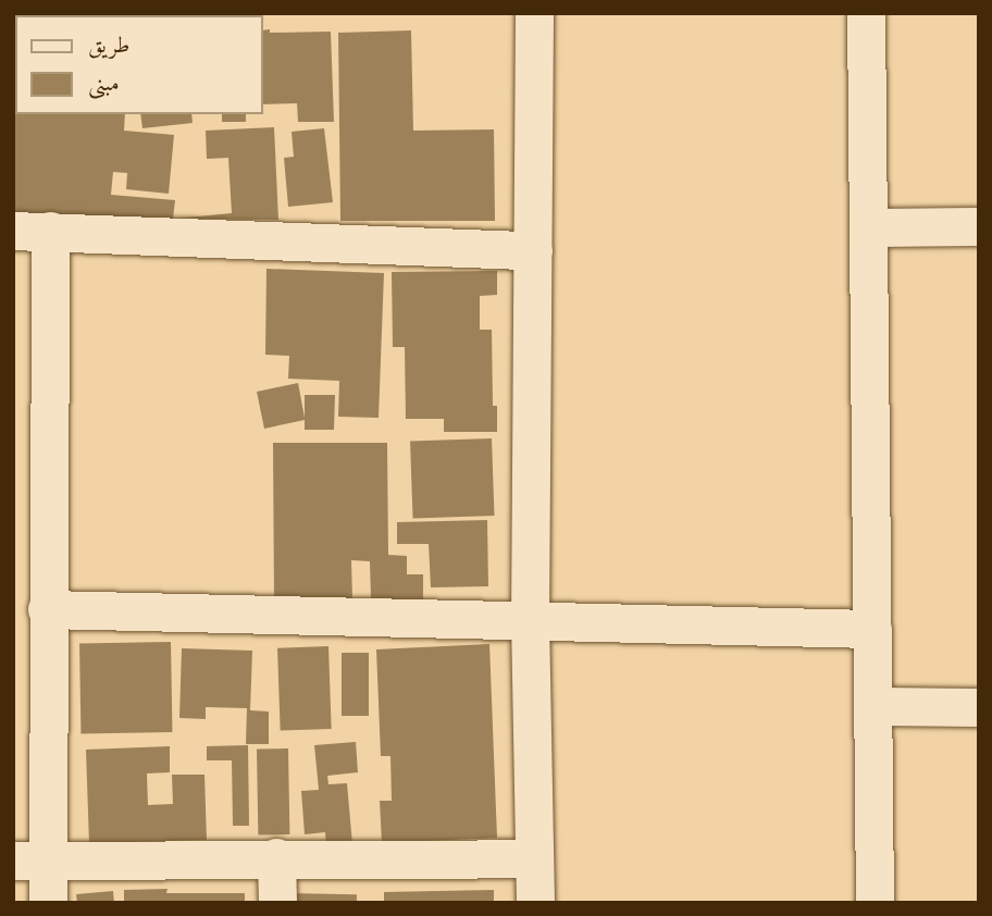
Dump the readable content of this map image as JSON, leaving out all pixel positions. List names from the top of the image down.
{
  "legend": ["طريق", "مبنى"]
}
